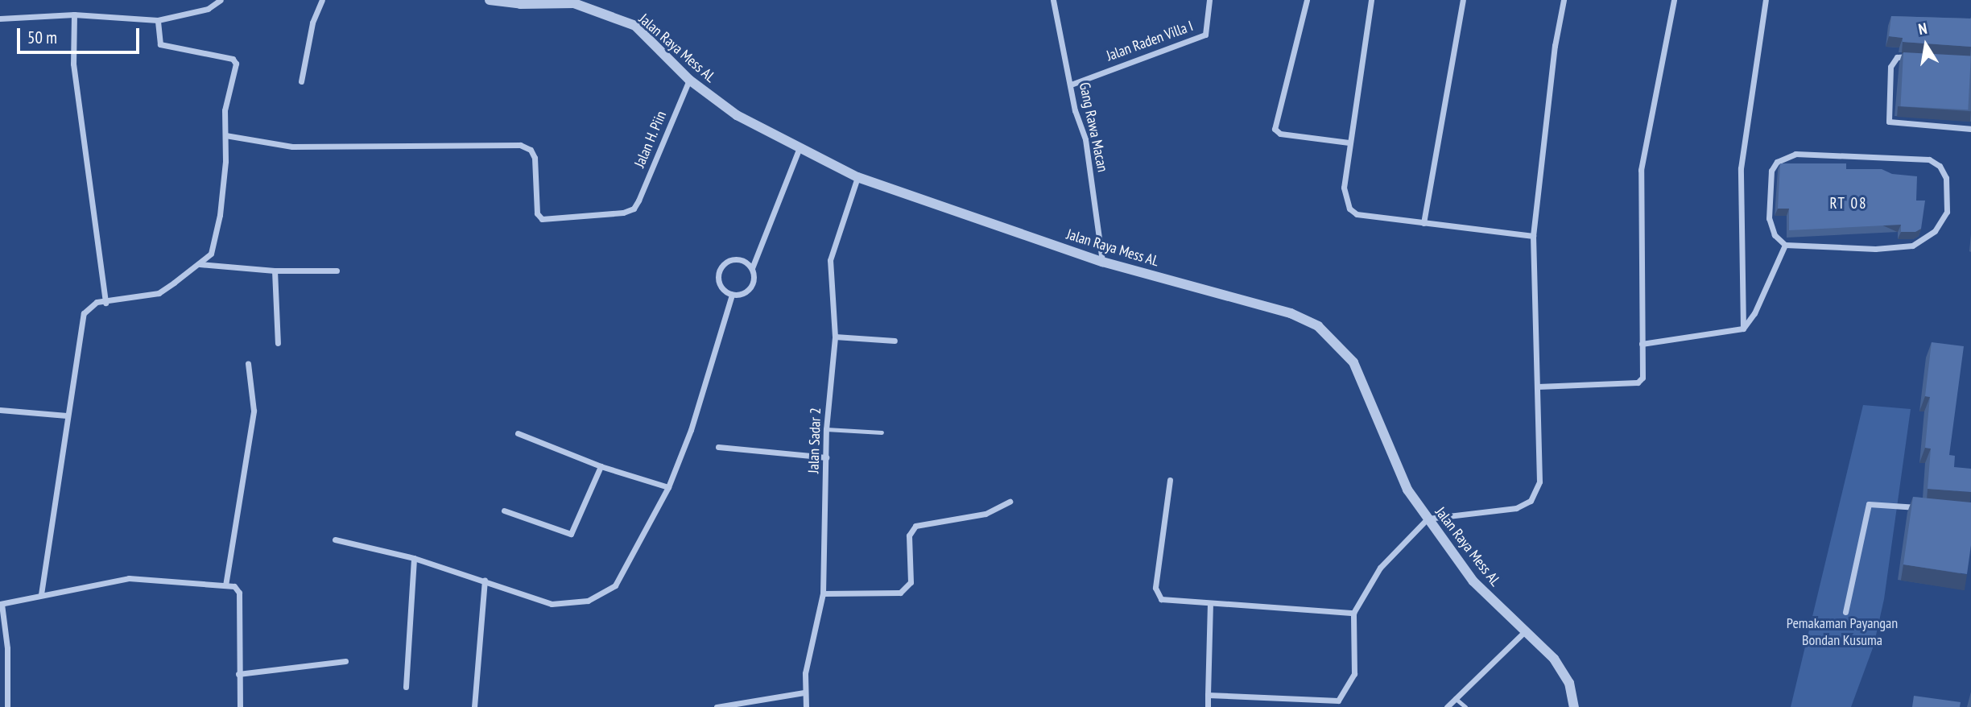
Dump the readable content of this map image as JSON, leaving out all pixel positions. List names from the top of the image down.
{
  "streets": {
    "street": [
      "Jalan Raden Villa I",
      "Jalan Raya Mess AL",
      "Gang Rawa Macan",
      "Jalan H. Piin",
      "Jalan Sadar 2"
    ]
  },
  "crossings": [
    ["Jalan Raden Villa I", "Gang Rawa Macan"],
    ["Jalan Raya Mess AL", "Gang Rawa Macan"],
    ["Jalan Raya Mess AL", "Jalan H. Piin"],
    ["Jalan Raya Mess AL", "Jalan Sadar 2"]
  ],
  "districts": ["RT 08"],
  "parks": ["Pemakaman Payangan Bondan Kusuma"],
  "scale_bar": "50 m",
  "north": "top"
}
